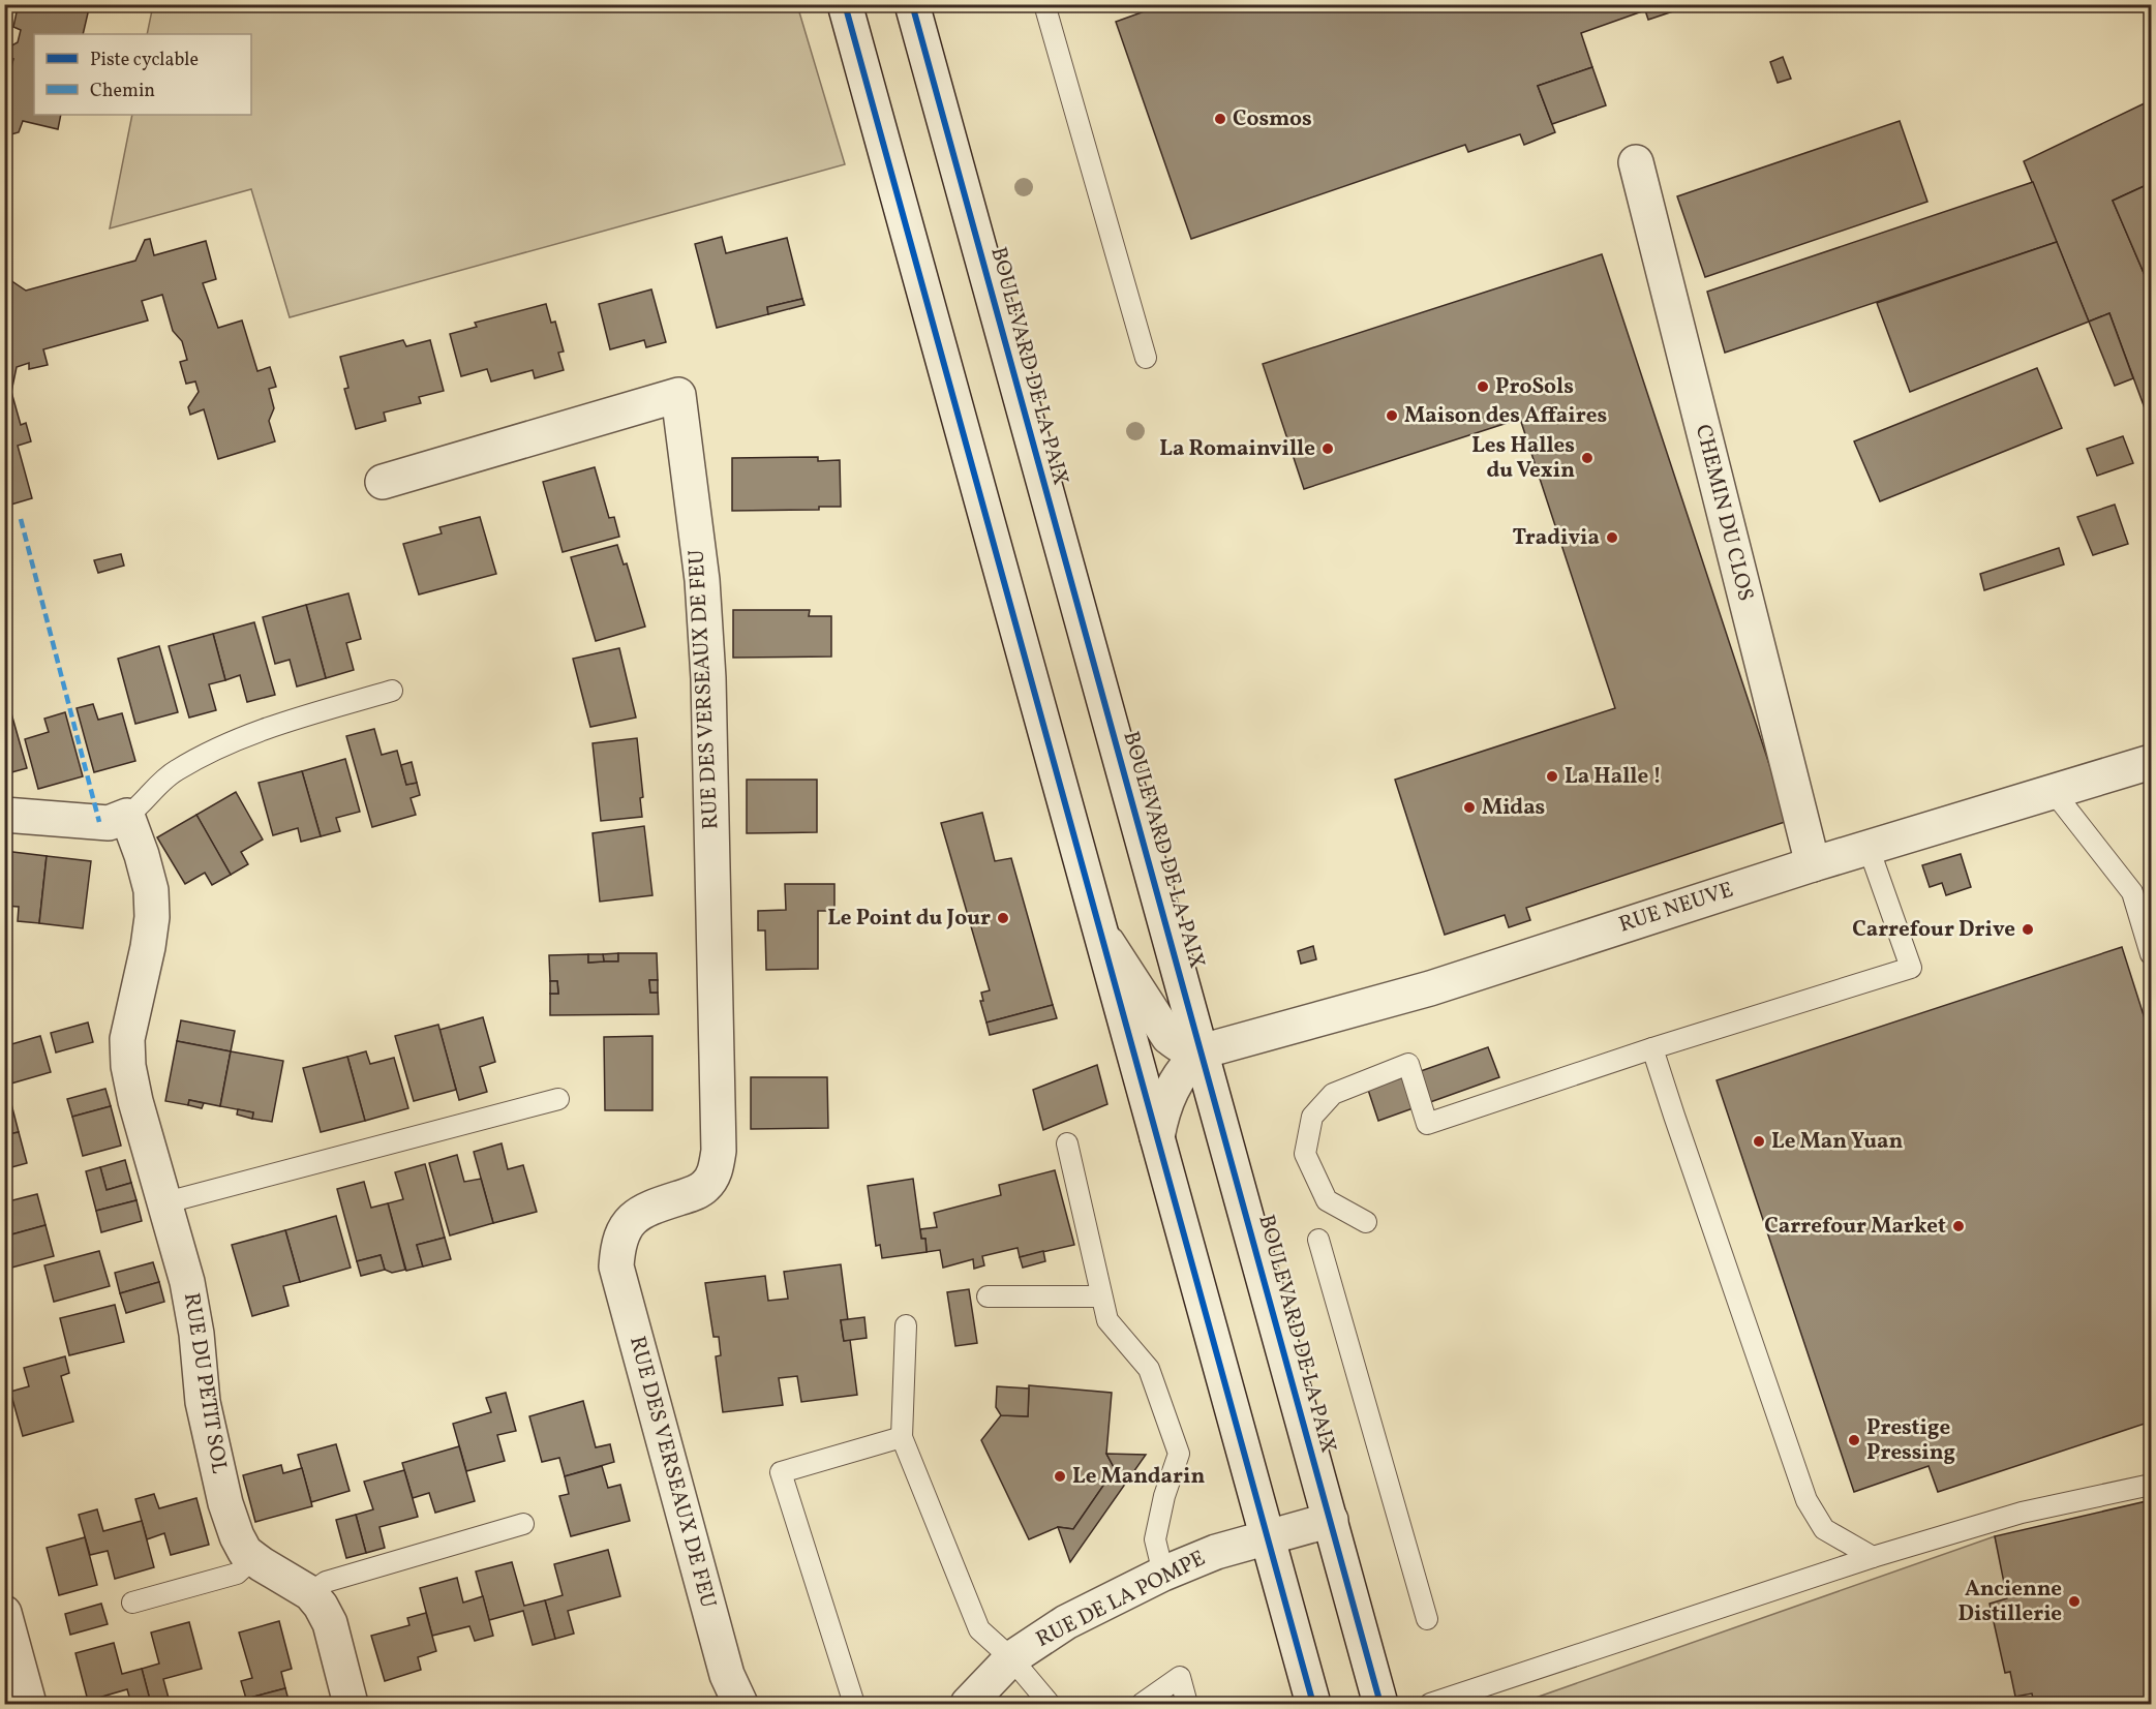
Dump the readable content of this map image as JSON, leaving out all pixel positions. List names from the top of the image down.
{
  "streets": {
    "street": [
      "BOULEVARD DE LA PAIX",
      "CHEMIN DU CLOS",
      "RUE DES VERSEAUX DE FEU",
      "RUE NEUVE",
      "RUE DU PETIT SOL",
      "RUE DE LA POMPE"
    ]
  },
  "crossings": [
    ["BOULEVARD DE LA PAIX", "RUE NEUVE"],
    ["BOULEVARD DE LA PAIX", "RUE DE LA POMPE"],
    ["CHEMIN DU CLOS", "RUE NEUVE"]
  ],
  "places": [
    "Cosmos",
    "ProSols",
    "Maison des Affaires",
    "La Romainville",
    "Les Halles du Vexin",
    "Tradivia",
    "La Halle !",
    "Midas",
    "Le Point du Jour",
    "Carrefour Drive",
    "Le Man Yuan",
    "Carrefour Market",
    "Prestige Pressing",
    "Le Mandarin",
    "Ancienne Distillerie"
  ],
  "legend": ["Piste cyclable", "Chemin"]
}
